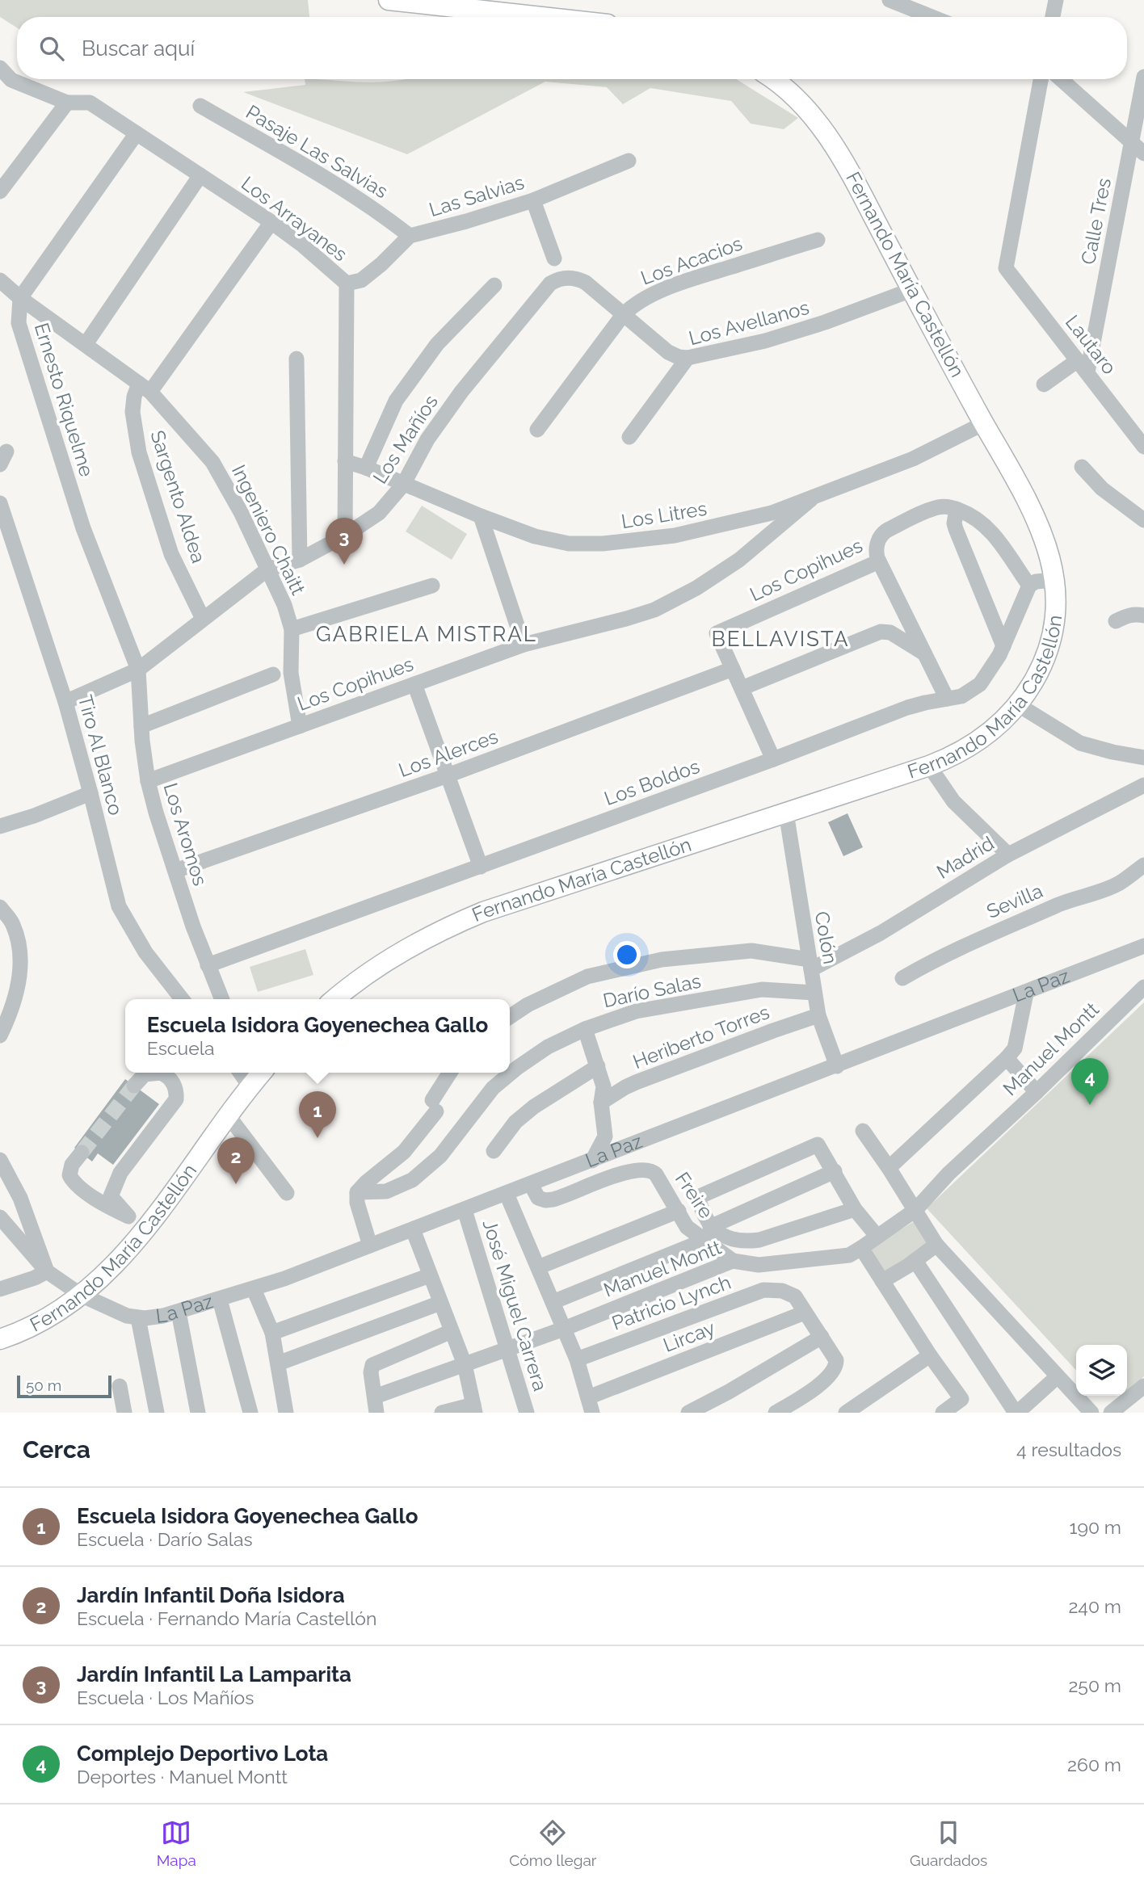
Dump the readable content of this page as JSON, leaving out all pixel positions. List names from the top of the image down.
{
  "streets": {
    "main road": ["Fernando María Castellón"],
    "street": [
      "Pasaje Las Salvias",
      "Las Salvias",
      "Los Arrayanes",
      "Calle Tres",
      "Los Acacios",
      "Los Avellanos",
      "Lautaro",
      "Ernesto Riquelme",
      "Los Mañíos",
      "Sargento Aldea",
      "Los Litres",
      "Ingeniero Chaitt",
      "Los Copihues",
      "Los Alerces",
      "Tiro Al Blanco",
      "Los Boldos",
      "Los Aromos",
      "Madrid",
      "Sevilla",
      "Colón",
      "La Paz",
      "Darío Salas",
      "Heriberto Torres",
      "Manuel Montt",
      "Freire",
      "Patricio Lynch",
      "José Miguel Carrera",
      "Lircay"
    ]
  },
  "crossings": [
    ["Pasaje Las Salvias", "Las Salvias"],
    ["Las Salvias", "Los Arrayanes"],
    ["Los Arrayanes", "Los Mañíos"],
    ["Los Arrayanes", "Sargento Aldea"],
    ["Los Arrayanes", "Los Litres"],
    ["Calle Tres", "Lautaro"],
    ["Los Acacios", "Los Mañíos"],
    ["Fernando María Castellón", "Los Avellanos"],
    ["Fernando María Castellón", "Los Litres"],
    ["Fernando María Castellón", "Colón"],
    ["Fernando María Castellón", "La Paz"],
    ["Los Avellanos", "Los Mañíos"],
    ["Ernesto Riquelme", "Los Mañíos"],
    ["Ernesto Riquelme", "Ingeniero Chaitt"],
    ["Ernesto Riquelme", "Los Aromos"],
    ["Los Mañíos", "Sargento Aldea"],
    ["Los Mañíos", "Los Litres"],
    ["Los Mañíos", "Ingeniero Chaitt"],
    ["Los Mañíos", "Tiro Al Blanco"],
    ["Los Mañíos", "Los Aromos"],
    ["Sargento Aldea", "Ingeniero Chaitt"],
    ["Los Litres", "Los Copihues"],
    ["Ingeniero Chaitt", "Los Copihues"],
    ["Los Copihues", "Los Alerces"],
    ["Los Copihues", "Los Aromos"],
    ["Los Alerces", "Los Aromos"],
    ["Los Boldos", "Los Aromos"],
    ["Madrid", "Colón"],
    ["Colón", "La Paz"],
    ["Colón", "Darío Salas"],
    ["Colón", "Heriberto Torres"],
    ["La Paz", "Freire"],
    ["La Paz", "José Miguel Carrera"],
    ["Manuel Montt", "Freire"],
    ["Manuel Montt", "José Miguel Carrera"],
    ["Patricio Lynch", "Lircay"]
  ],
  "districts": ["GABRIELA MISTRAL", "BELLAVISTA"],
  "scale_bar": "50 m",
  "page": {
    "search": "Buscar aquí",
    "pins": [
      "3",
      "4",
      "1",
      "2"
    ],
    "popup": ["Escuela Isidora Goyenechea Gallo", "Escuela"],
    "scale": "50 m",
    "heading": ["Cerca", "4 resultados"],
    "list": [
      {
        "mark": "1",
        "name": "Escuela Isidora Goyenechea Gallo",
        "note": "Escuela · Darío Salas",
        "value": "190 m"
      },
      {
        "mark": "2",
        "name": "Jardín Infantil Doña Isidora",
        "note": "Escuela · Fernando María Castellón",
        "value": "240 m"
      },
      {
        "mark": "3",
        "name": "Jardín Infantil La Lamparita",
        "note": "Escuela · Los Mañíos",
        "value": "250 m"
      },
      {
        "mark": "4",
        "name": "Complejo Deportivo Lota",
        "note": "Deportes · Manuel Montt",
        "value": "260 m"
      }
    ],
    "nav": ["Mapa", "Cómo llegar", "Guardados"]
  }
}
